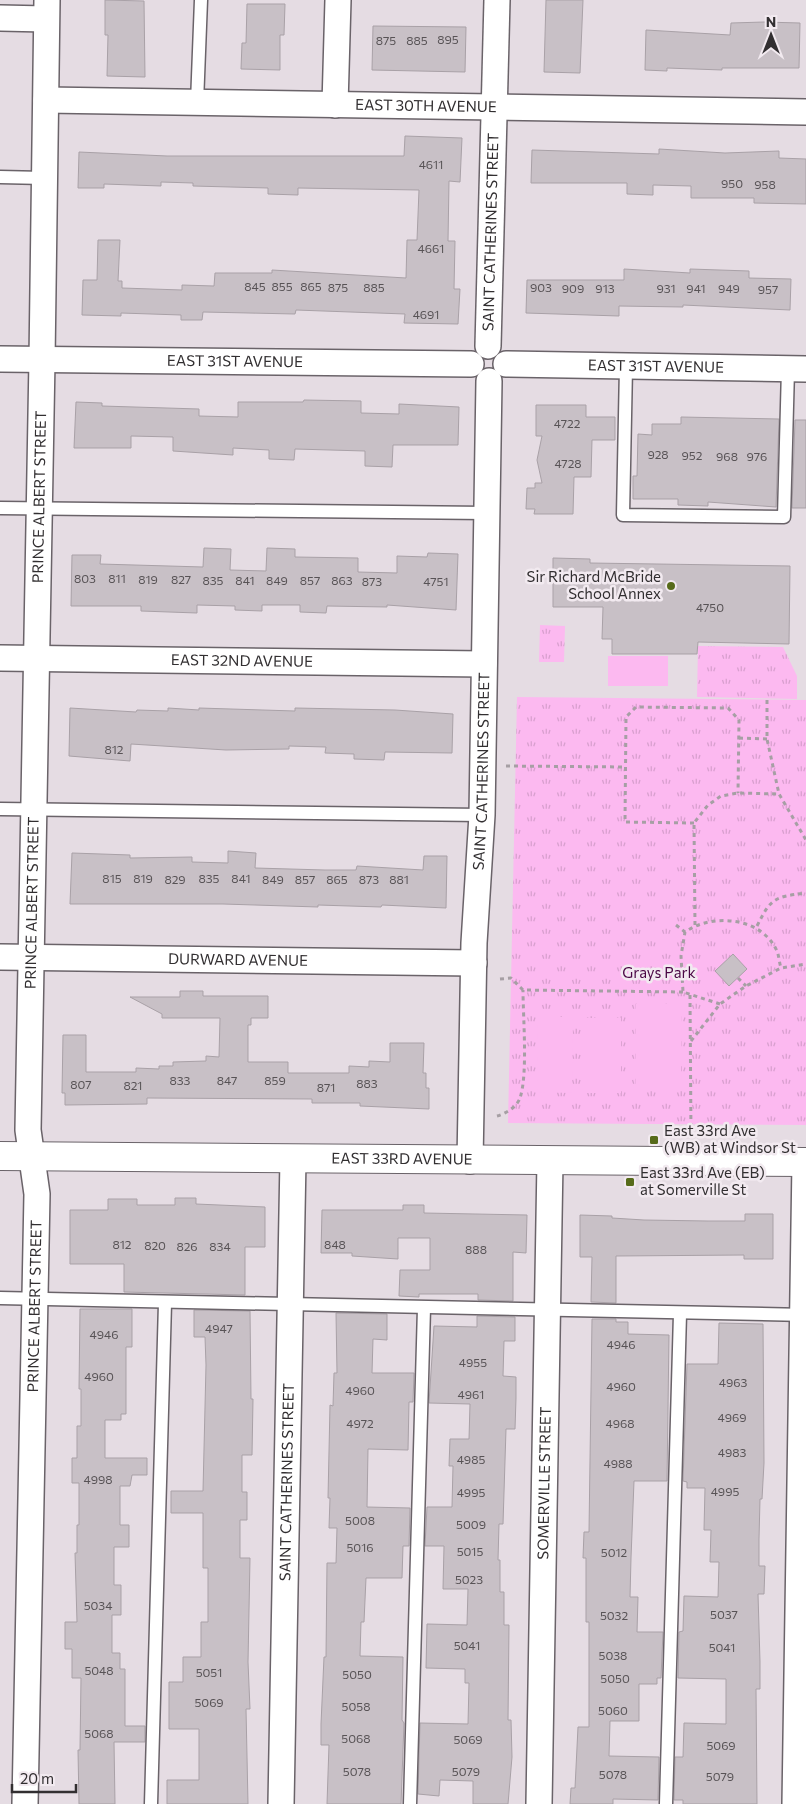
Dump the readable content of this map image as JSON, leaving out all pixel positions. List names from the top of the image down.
{
  "streets": {
    "street": [
      "EAST 30TH AVENUE",
      "SAINT CATHERINES STREET",
      "EAST 31ST AVENUE",
      "PRINCE ALBERT STREET",
      "EAST 32ND AVENUE",
      "DURWARD AVENUE",
      "EAST 33RD AVENUE",
      "SOMERVILLE STREET"
    ]
  },
  "crossings": [
    ["EAST 30TH AVENUE", "SAINT CATHERINES STREET"],
    ["EAST 30TH AVENUE", "PRINCE ALBERT STREET"],
    ["SAINT CATHERINES STREET", "EAST 31ST AVENUE"],
    ["SAINT CATHERINES STREET", "EAST 32ND AVENUE"],
    ["SAINT CATHERINES STREET", "DURWARD AVENUE"],
    ["SAINT CATHERINES STREET", "EAST 33RD AVENUE"],
    ["EAST 31ST AVENUE", "PRINCE ALBERT STREET"],
    ["PRINCE ALBERT STREET", "EAST 32ND AVENUE"],
    ["PRINCE ALBERT STREET", "DURWARD AVENUE"],
    ["PRINCE ALBERT STREET", "EAST 33RD AVENUE"],
    ["EAST 33RD AVENUE", "SOMERVILLE STREET"]
  ],
  "parks": ["Grays Park"],
  "places": {
    "other": ["Sir Richard McBride School Annex"],
    "transit": ["East 33rd Ave (WB) at Windsor St", "East 33rd Ave (EB) at Somerville St"]
  },
  "house_numbers": [
    "895",
    "875",
    "885",
    "4611",
    "950",
    "958",
    "4661",
    "845",
    "855",
    "865",
    "875",
    "885",
    "903",
    "909",
    "913",
    "931",
    "941",
    "949",
    "957",
    "4691",
    "4722",
    "928",
    "952",
    "968",
    "976",
    "4728",
    "803",
    "811",
    "819",
    "827",
    "835",
    "841",
    "849",
    "857",
    "863",
    "873",
    "4751",
    "4750",
    "812",
    "815",
    "819",
    "835",
    "841",
    "829",
    "849",
    "857",
    "865",
    "873",
    "881",
    "833",
    "847",
    "859",
    "883",
    "807",
    "821",
    "871",
    "812",
    "848",
    "820",
    "826",
    "834",
    "888",
    "4947",
    "4946",
    "4946",
    "4955",
    "4960",
    "4963",
    "4960",
    "4960",
    "4961",
    "4969",
    "4972",
    "4968",
    "4983",
    "4985",
    "4988",
    "4998",
    "4995",
    "4995",
    "5008",
    "5009",
    "5016",
    "5015",
    "5012",
    "5023",
    "5034",
    "5037",
    "5032",
    "5041",
    "5041",
    "5038",
    "5048",
    "5051",
    "5050",
    "5050",
    "5069",
    "5058",
    "5060",
    "5068",
    "5068",
    "5069",
    "5069",
    "5078",
    "5079",
    "5078",
    "5079"
  ],
  "scale_bar": "20 m",
  "north": "top"
}
